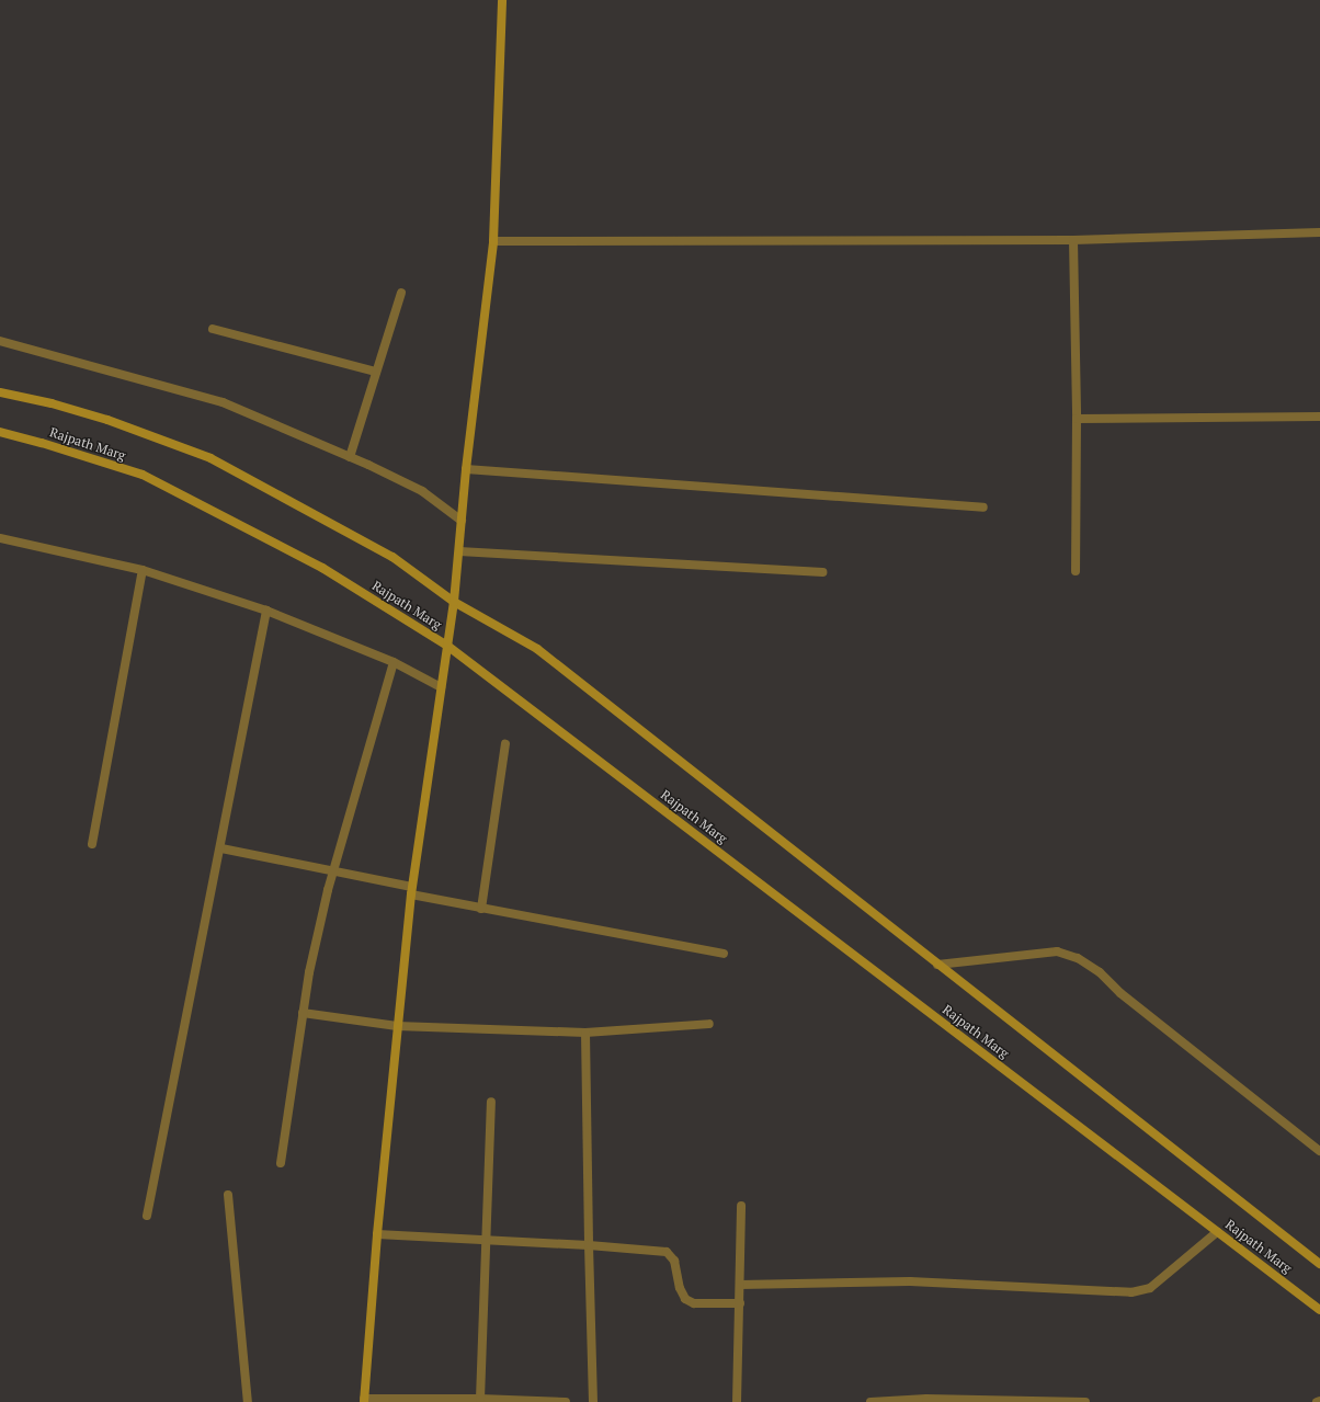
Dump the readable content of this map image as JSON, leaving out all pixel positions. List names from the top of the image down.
{
  "streets": {
    "main road": ["Rajpath Marg"]
  }
}
